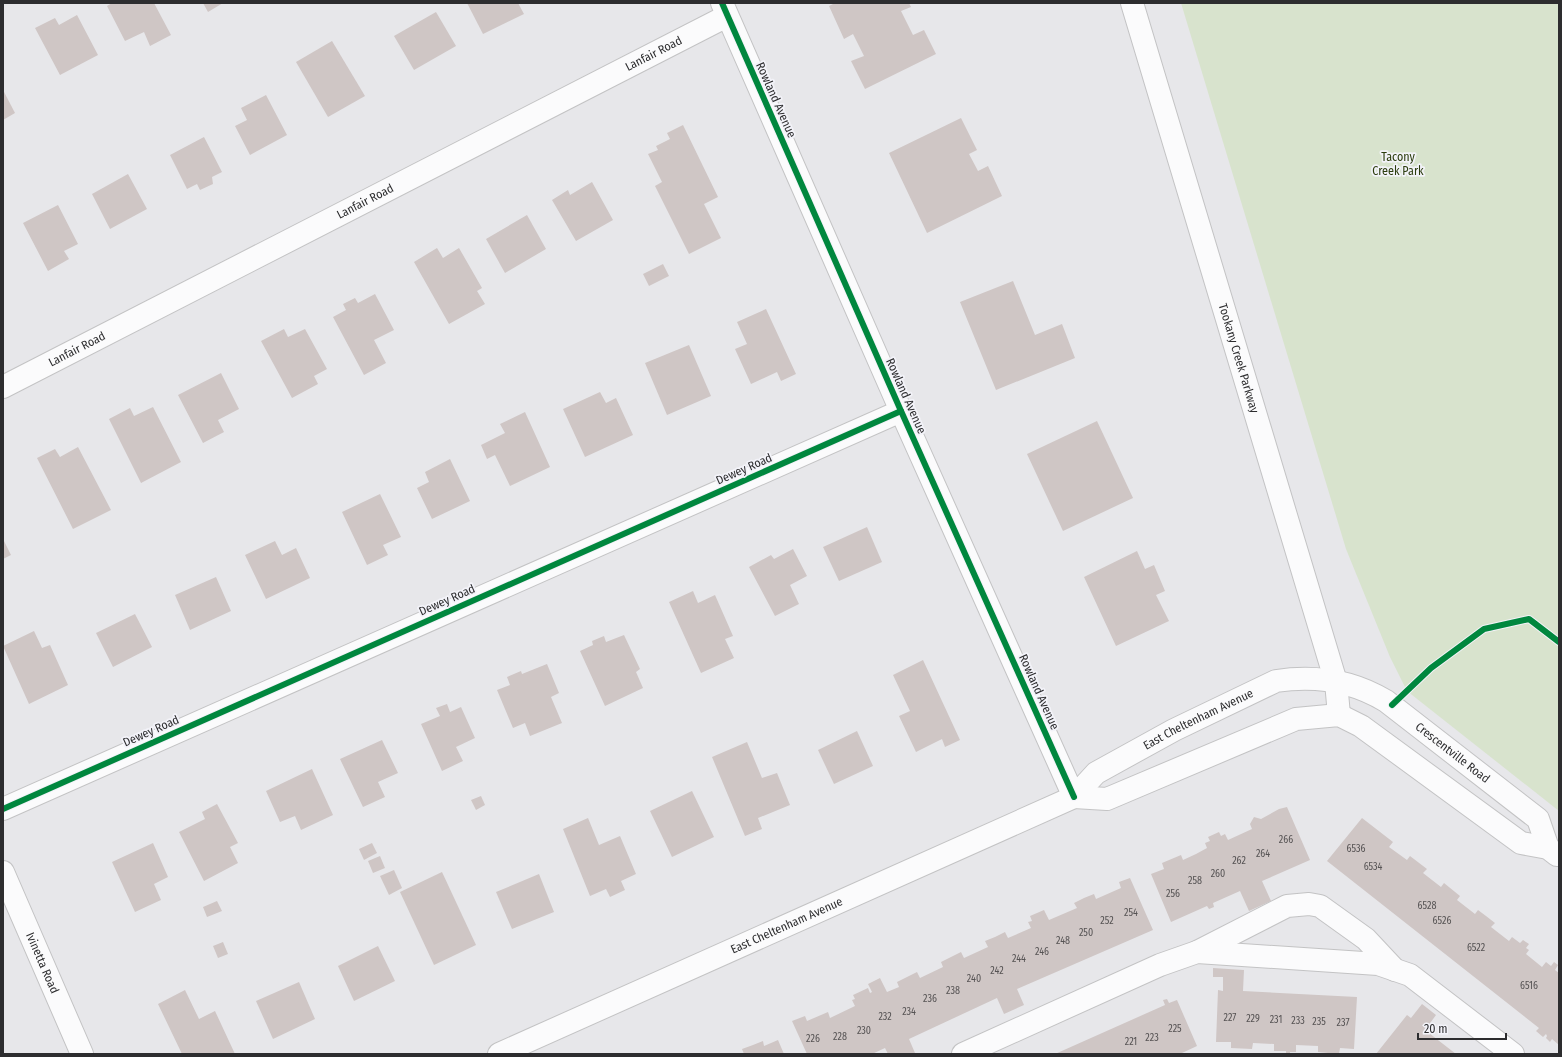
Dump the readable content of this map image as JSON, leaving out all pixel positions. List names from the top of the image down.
{
  "streets": {
    "main road": [
      "Lanfair Road",
      "Rowland Avenue",
      "Tookany Creek Parkway",
      "Dewey Road",
      "East Cheltenham Avenue",
      "Crescentville Road",
      "Ivinetta Road"
    ]
  },
  "crossings": [
    ["Lanfair Road", "Rowland Avenue"],
    ["Rowland Avenue", "Dewey Road"],
    ["Rowland Avenue", "East Cheltenham Avenue"],
    ["Tookany Creek Parkway", "East Cheltenham Avenue"],
    ["Tookany Creek Parkway", "Crescentville Road"],
    ["East Cheltenham Avenue", "Crescentville Road"]
  ],
  "parks": ["Tacony Creek Park"],
  "house_numbers": [
    "266",
    "6536",
    "264",
    "262",
    "6534",
    "260",
    "258",
    "256",
    "6528",
    "254",
    "252",
    "6526",
    "250",
    "248",
    "6522",
    "246",
    "244",
    "242",
    "240",
    "6516",
    "238",
    "236",
    "234",
    "232",
    "227",
    "229",
    "231",
    "233",
    "235",
    "237",
    "225",
    "230",
    "228",
    "223",
    "226",
    "221"
  ],
  "scale_bar": "20 m"
}
